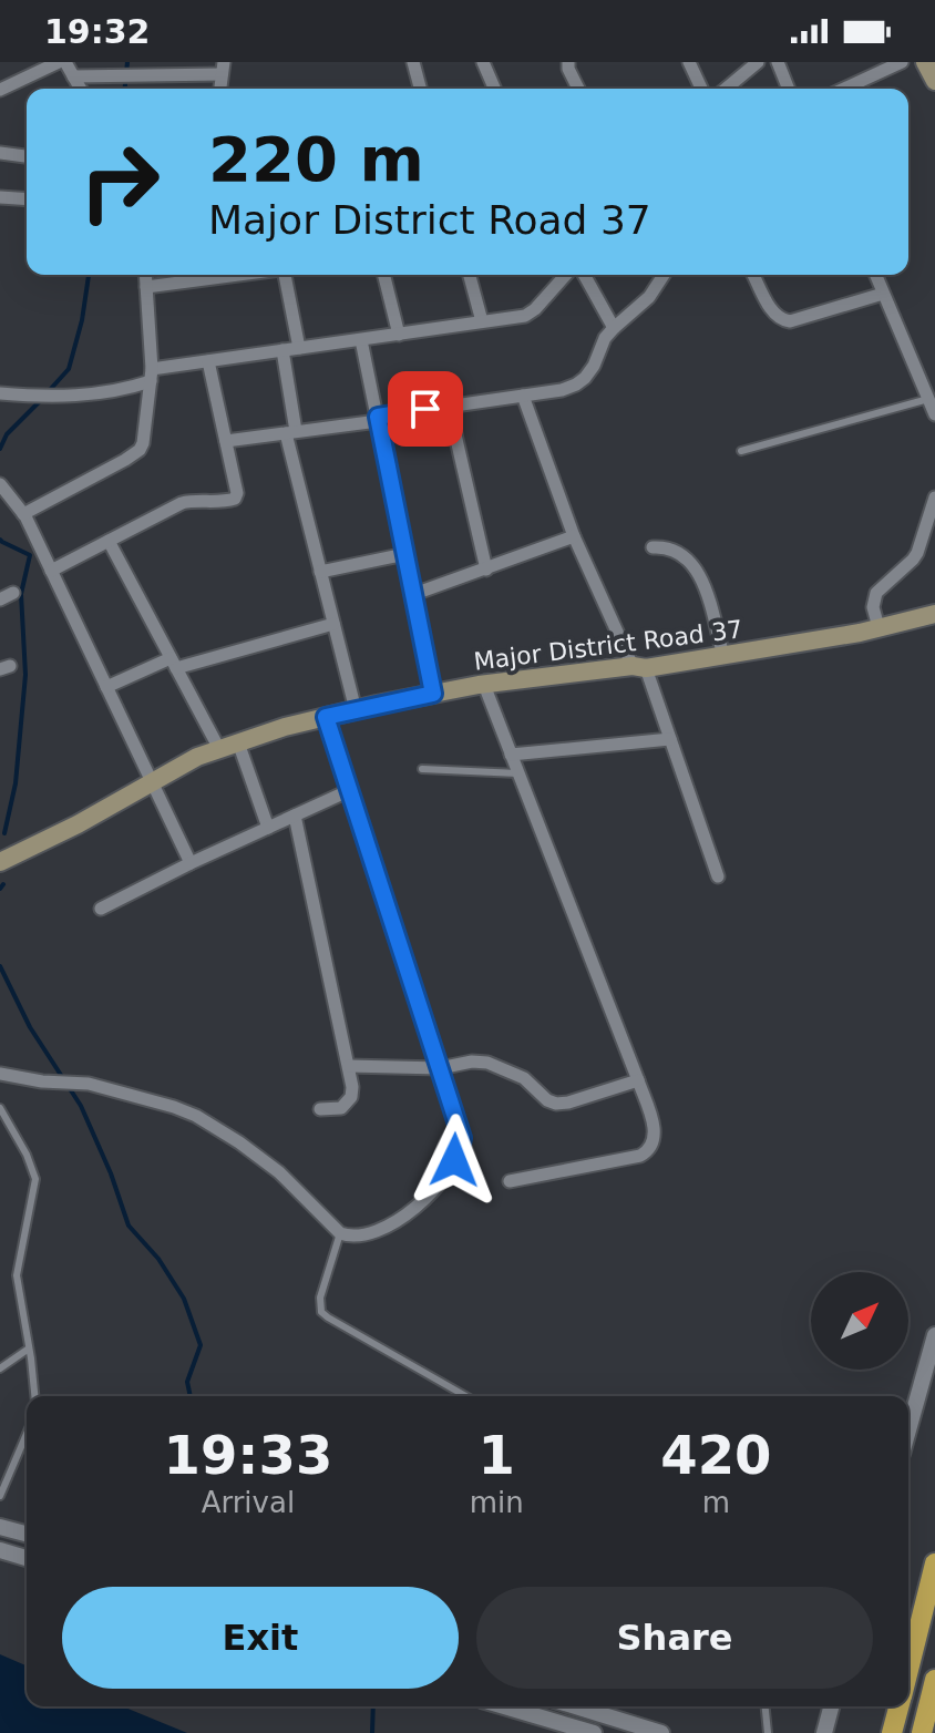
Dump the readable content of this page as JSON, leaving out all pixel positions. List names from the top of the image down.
{
  "streets": {
    "main road": ["Major District Road 37"]
  },
  "north": "top right",
  "page": {
    "status": "19:32",
    "turn": ["220 m", "Major District Road 37"],
    "eta": [
      "19:33",
      "Arrival",
      "1",
      "min",
      "420",
      "m"
    ],
    "buttons": ["Exit", "Share"]
  }
}
